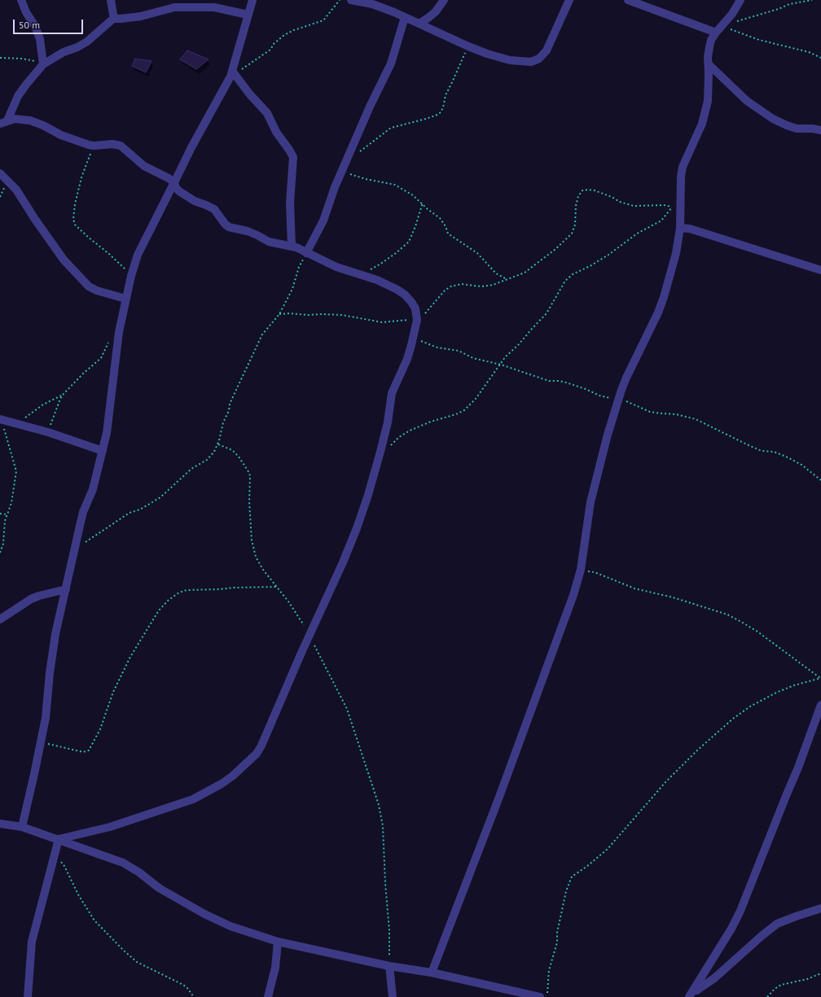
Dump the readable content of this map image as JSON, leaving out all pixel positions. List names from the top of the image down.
{
  "scale_bar": "50 m"
}
